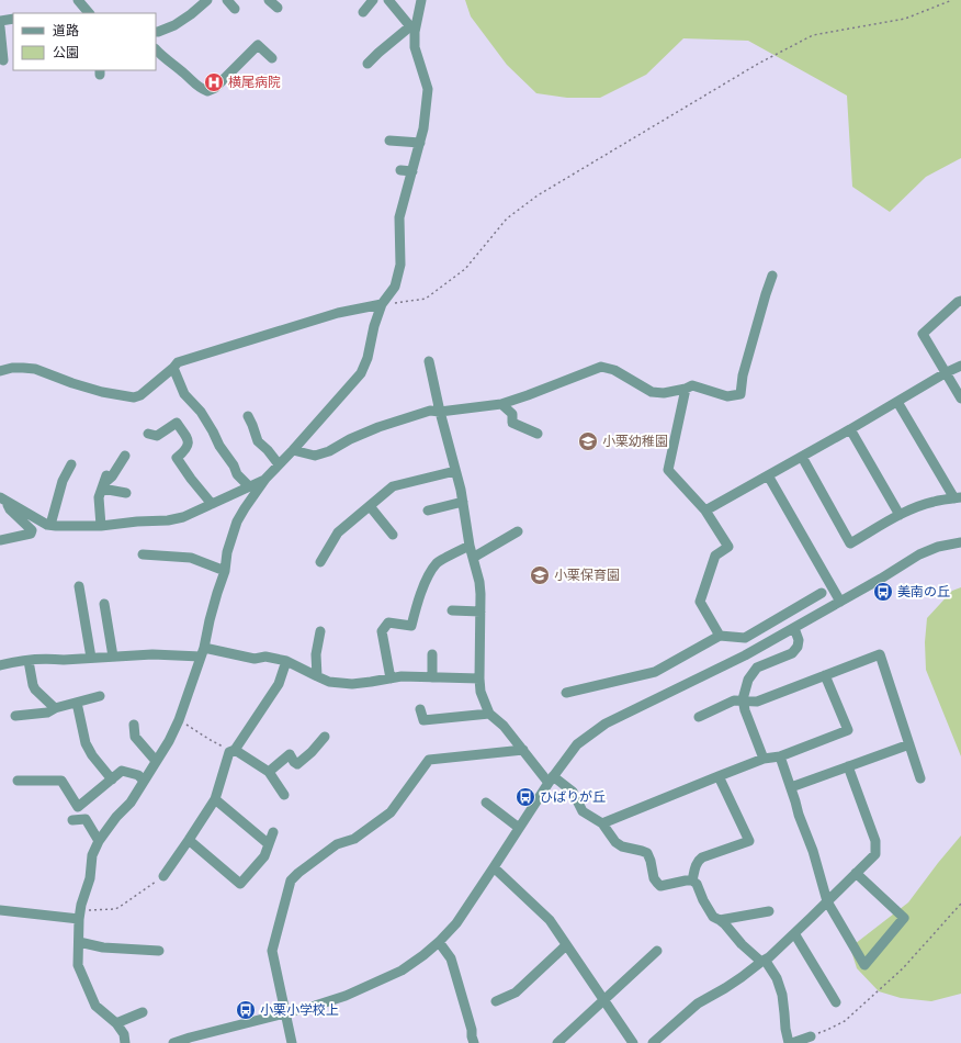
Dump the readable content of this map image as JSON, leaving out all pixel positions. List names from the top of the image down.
{
  "places": {
    "hospital": ["横尾病院"],
    "school or university": ["小栗幼稚園", "小栗保育園"],
    "bus stop": ["美南の丘", "ひばりが丘", "小栗小学校上"]
  },
  "legend": ["道路", "公園"]
}
